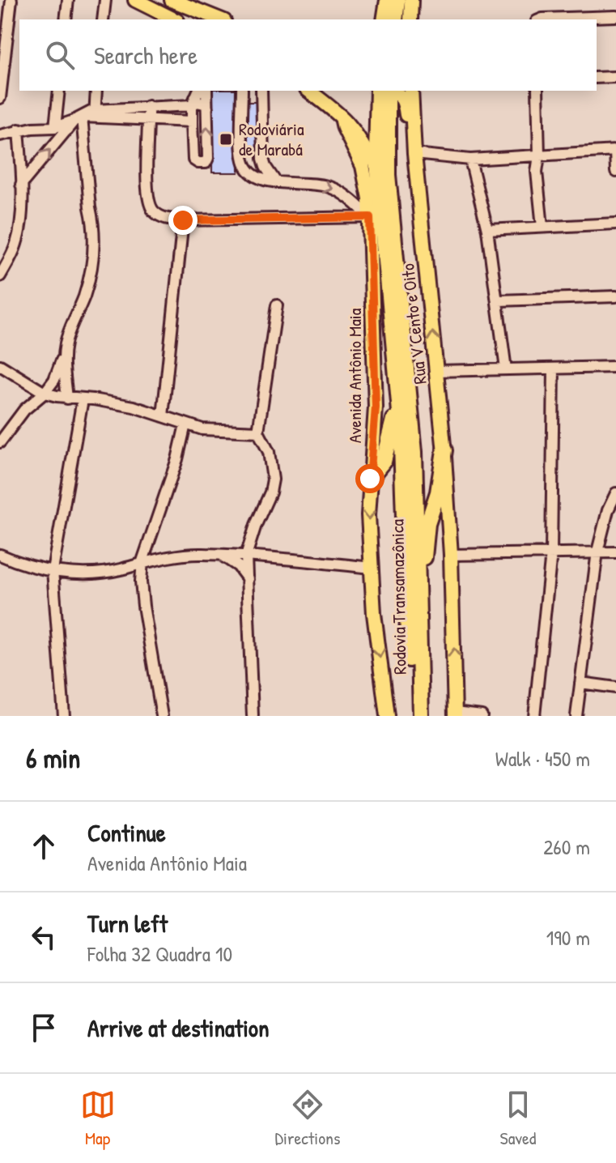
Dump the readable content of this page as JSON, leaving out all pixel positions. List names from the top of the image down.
{
  "streets": {
    "highway": ["Rodovia Transamazônica"],
    "main road": ["Rua V Cento e Oito", "Avenida Antônio Maia"]
  },
  "one_way": ["Rua V Cento e Oito", "Avenida Antônio Maia"],
  "places": {
    "transit": ["Rodoviária de Marabá"]
  },
  "page": {
    "search": "Search here",
    "heading": ["6 min", "Walk · 450 m"],
    "list": [
      ["Continue", "Avenida Antônio Maia", "260 m"],
      ["Turn left", "Folha 32 Quadra 10", "190 m"],
      "Arrive at destination"
    ],
    "nav": ["Map", "Directions", "Saved"]
  }
}
